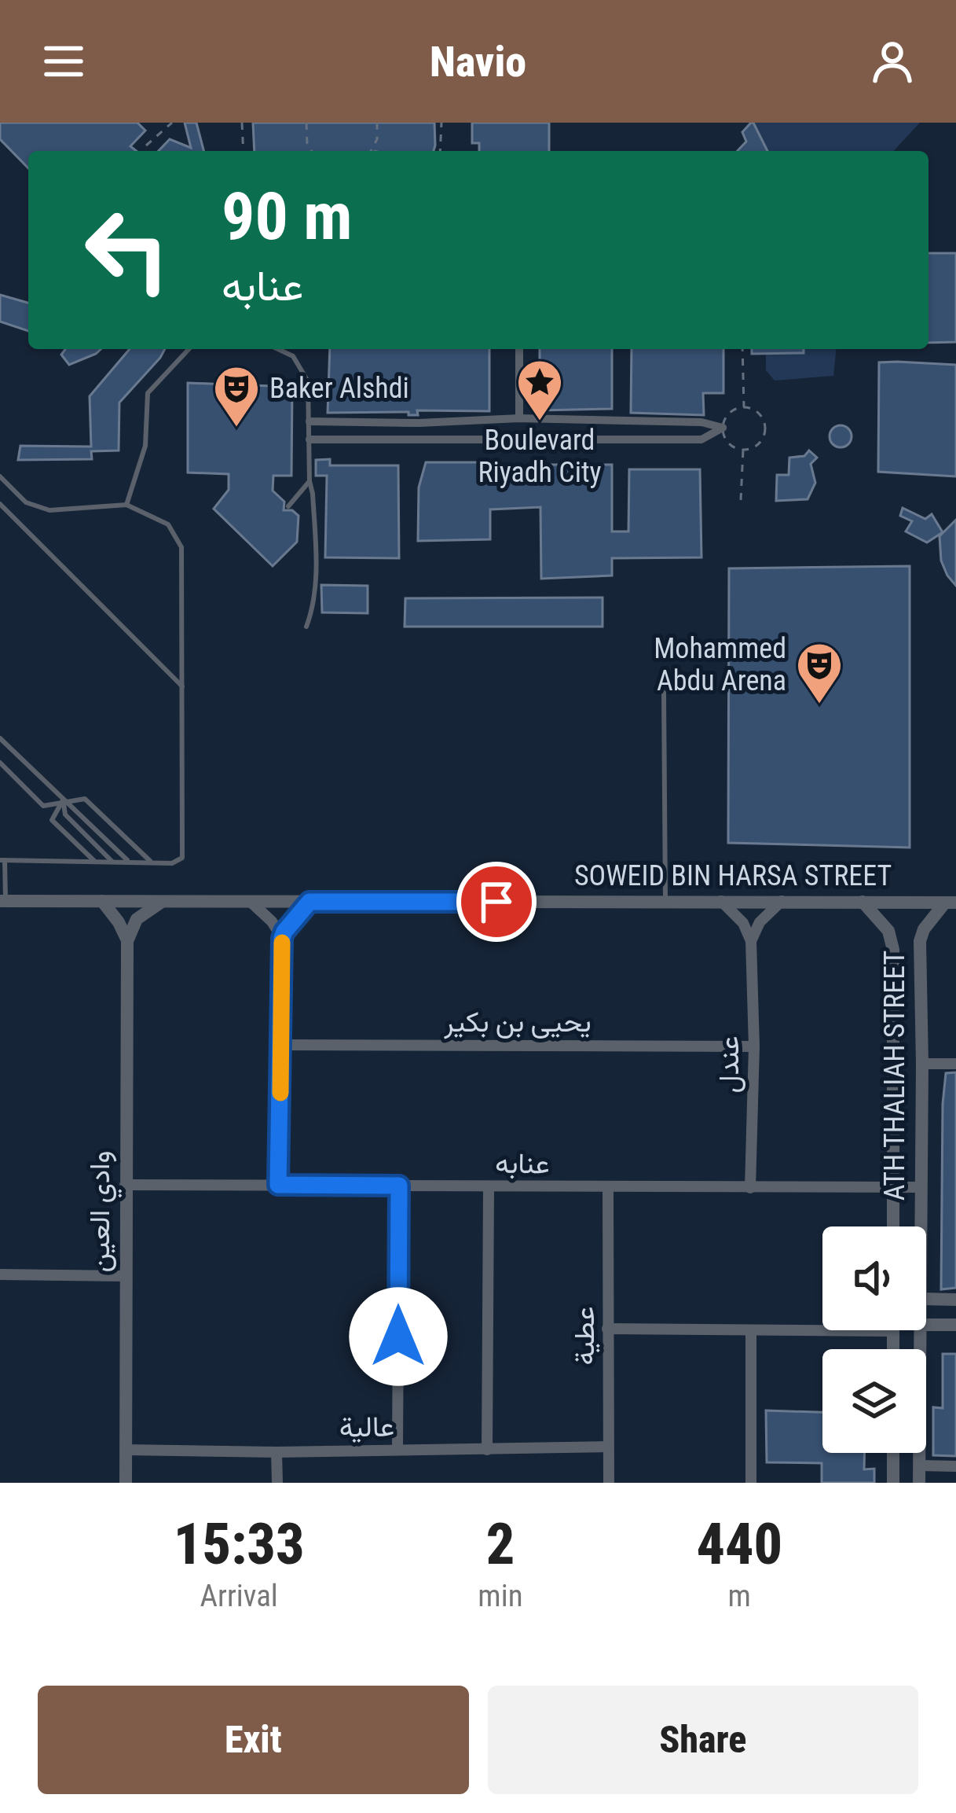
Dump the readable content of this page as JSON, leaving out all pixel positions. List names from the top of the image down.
{
  "streets": {
    "street": [
      "SOWEID BIN HARSA STREET",
      "يحيى بن بكير",
      "عندل",
      "ATH THALIAH STREET",
      "عنابه",
      "وادي العين",
      "عطية",
      "عالية"
    ]
  },
  "crossings": [
    ["SOWEID BIN HARSA STREET", "ATH THALIAH STREET"],
    ["يحيى بن بكير", "عندل"],
    ["عندل", "عنابه"],
    ["ATH THALIAH STREET", "عنابه"],
    ["عنابه", "وادي العين"],
    ["عنابه", "عطية"],
    ["وادي العين", "عالية"],
    ["عطية", "عالية"]
  ],
  "places": {
    "place": ["Boulevard Riyadh City"],
    "theatre": ["Baker Alshdi", "Mohammed Abdu Arena"]
  },
  "page": {
    "header": "Navio",
    "turn": ["90 m", "عنابه"],
    "eta": [
      "15:33",
      "Arrival",
      "2",
      "min",
      "440",
      "m"
    ],
    "buttons": ["Exit", "Share"]
  }
}
